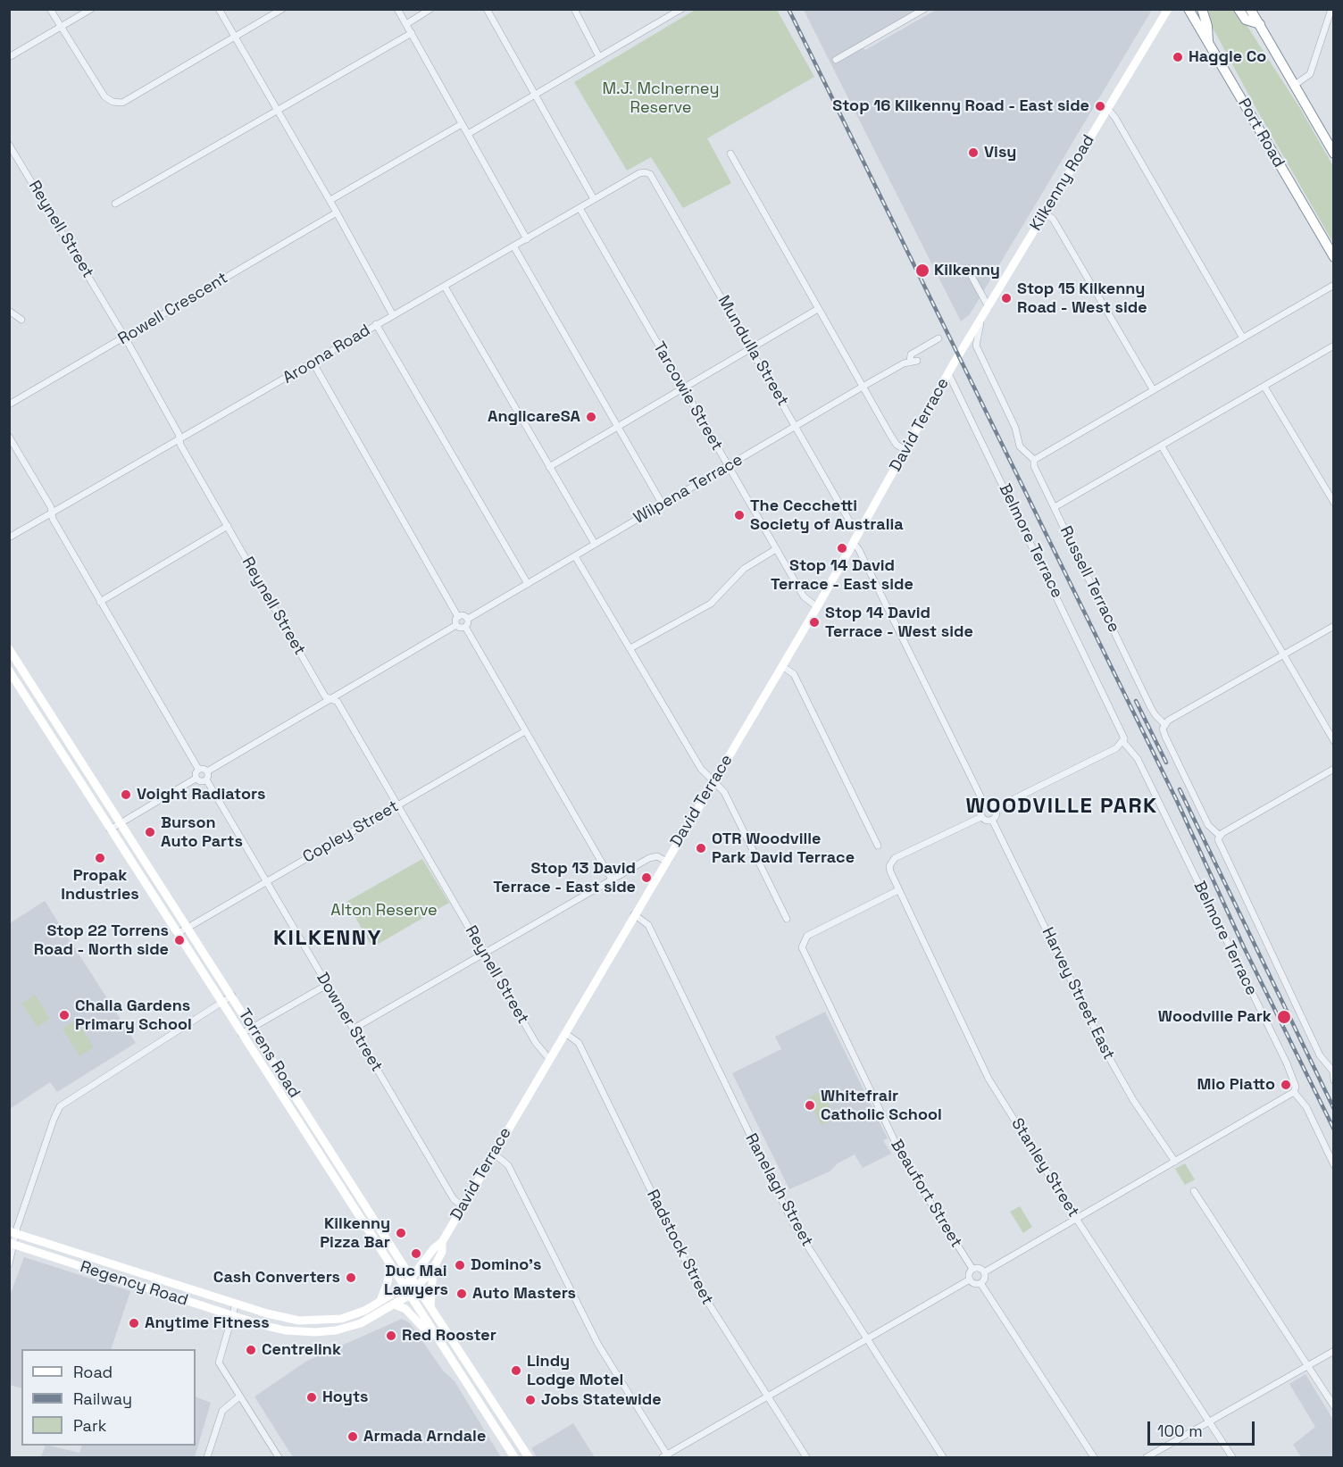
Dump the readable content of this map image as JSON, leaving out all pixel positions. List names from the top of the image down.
{
  "streets": {
    "highway": ["Port Road"],
    "main road": [
      "Kilkenny Road",
      "David Terrace",
      "Torrens Road",
      "Regency Road"
    ],
    "street": [
      "Reynell Street",
      "Rowell Crescent",
      "Mundulla Street",
      "Aroona Road",
      "Tarcowie Street",
      "Wilpena Terrace",
      "Belmore Terrace",
      "Russell Terrace",
      "Copley Street",
      "Harvey Street East",
      "Downer Street",
      "Stanley Street",
      "Ranelagh Street",
      "Beaufort Street",
      "Radstock Street"
    ]
  },
  "crossings": [
    ["Kilkenny Road", "David Terrace"],
    ["Kilkenny Road", "Russell Terrace"],
    ["Reynell Street", "Rowell Crescent"],
    ["Reynell Street", "Aroona Road"],
    ["Reynell Street", "David Terrace"],
    ["Reynell Street", "Copley Street"],
    ["Mundulla Street", "Aroona Road"],
    ["Mundulla Street", "David Terrace"],
    ["Mundulla Street", "Wilpena Terrace"],
    ["Aroona Road", "Tarcowie Street"],
    ["Tarcowie Street", "David Terrace"],
    ["Tarcowie Street", "Wilpena Terrace"],
    ["David Terrace", "Belmore Terrace"],
    ["David Terrace", "Downer Street"],
    ["David Terrace", "Torrens Road"],
    ["David Terrace", "Ranelagh Street"],
    ["David Terrace", "Radstock Street"],
    ["David Terrace", "Regency Road"],
    ["Copley Street", "Downer Street"],
    ["Copley Street", "Torrens Road"],
    ["Harvey Street East", "Stanley Street"],
    ["Torrens Road", "Regency Road"],
    ["Stanley Street", "Beaufort Street"]
  ],
  "districts": ["WOODVILLE PARK", "KILKENNY"],
  "parks": ["M.J. McInerney Reserve", "Alton Reserve"],
  "places": [
    "Haggle Co",
    "Stop 16 Kilkenny Road - East side",
    "Visy",
    "Kilkenny",
    "Stop 15 Kilkenny Road - West side",
    "AnglicareSA",
    "The Cecchetti Society of Australia",
    "Stop 14 David Terrace - East side",
    "Stop 14 David Terrace - West side",
    "Voight Radiators",
    "Burson Auto Parts",
    "OTR Woodville Park David Terrace",
    "Propak Industries",
    "Stop 13 David Terrace - East side",
    "Stop 22 Torrens Road - North side",
    "Challa Gardens Primary School",
    "Woodville Park",
    "Mio Piatto",
    "Whitefrair Catholic School",
    "Kilkenny Pizza Bar",
    "Duc Mai Lawyers",
    "Domino's",
    "Cash Converters",
    "Auto Masters",
    "Anytime Fitness",
    "Red Rooster",
    "Centrelink",
    "Lindy Lodge Motel",
    "Hoyts",
    "Jobs Statewide",
    "Armada Arndale"
  ],
  "legend": ["Road", "Railway", "Park"],
  "scale_bar": "100 m"
}
